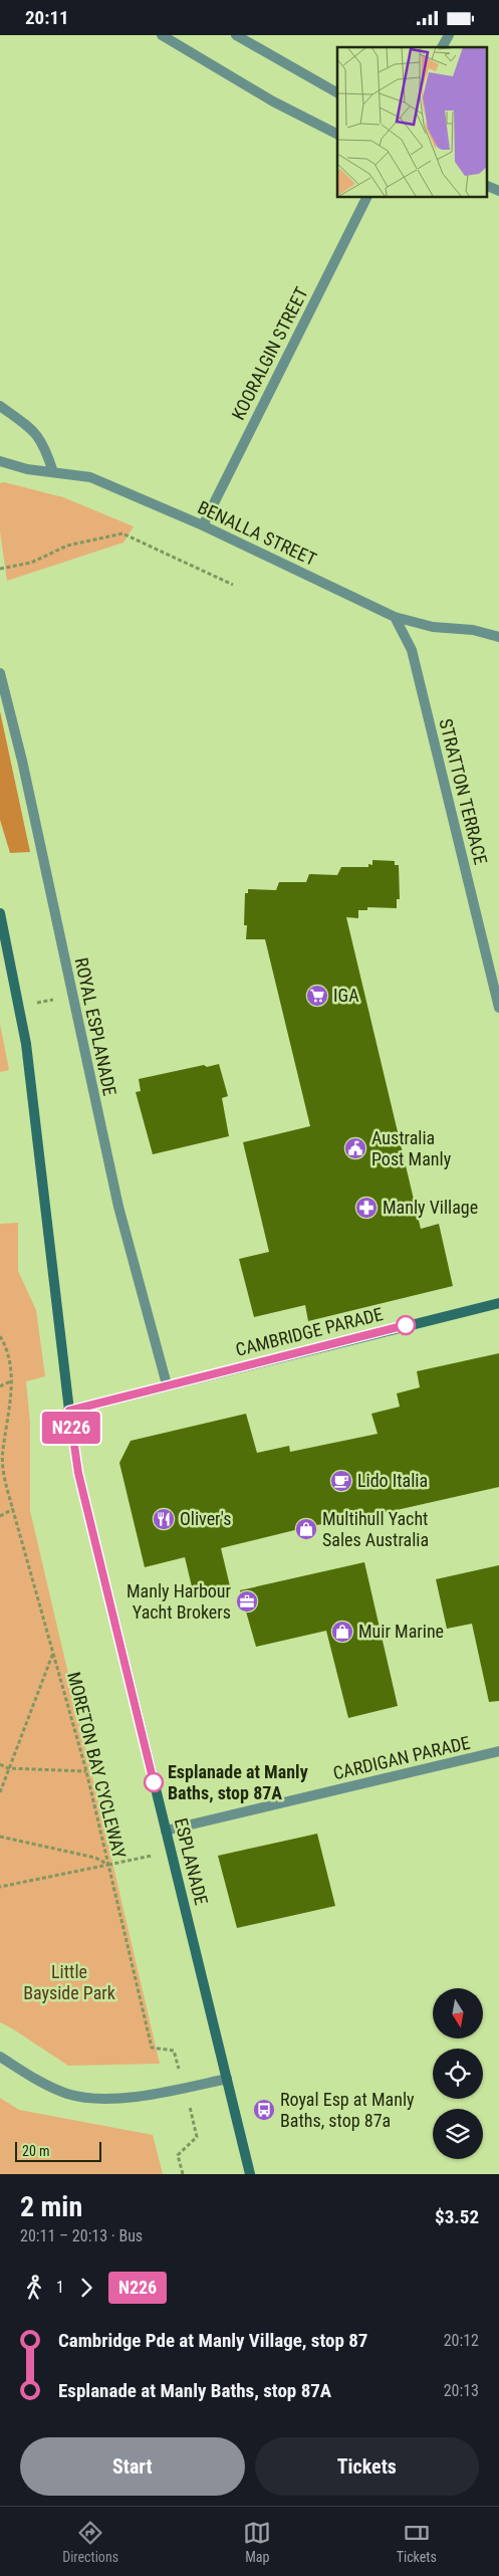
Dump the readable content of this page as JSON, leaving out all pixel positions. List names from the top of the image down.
{
  "streets": {
    "street": [
      "KOORALGIN STREET",
      "BENALLA STREET",
      "STRATTON TERRACE",
      "ROYAL ESPLANADE",
      "CAMBRIDGE PARADE",
      "CARDIGAN PARADE",
      "ESPLANADE"
    ],
    "path": ["MORETON BAY CYCLEWAY"]
  },
  "crossings": [
    ["KOORALGIN STREET", "BENALLA STREET"],
    ["BENALLA STREET", "STRATTON TERRACE"],
    ["ROYAL ESPLANADE", "CAMBRIDGE PARADE"],
    ["CAMBRIDGE PARADE", "ESPLANADE"],
    ["CARDIGAN PARADE", "ESPLANADE"]
  ],
  "parks": ["Little Bayside Park"],
  "places": {
    "supermarket": ["IGA"],
    "public building": ["Australia Post Manly"],
    "pharmacy": ["Manly Village"],
    "cafe": ["Lido Italia"],
    "restaurant": ["Oliver's"],
    "shop": ["Multihull Yacht Sales Australia", "Muir Marine"],
    "office": ["Manly Harbour Yacht Brokers"],
    "other": ["Esplanade at Manly Baths, stop 87A"],
    "bus stop": ["Royal Esp at Manly Baths, stop 87a"]
  },
  "lines": ["bus line N226"],
  "scale_bar": "20 m",
  "north": "bottom",
  "page": {
    "status": "20:11",
    "on_map": "N226",
    "scale": "20 m",
    "heading": ["2 min", "20:11 – 20:13 · Bus", "$3.52"],
    "legs": ["1", "N226"],
    "list": [
      {
        "name": "Cambridge Pde at Manly Village, stop 87",
        "value": "20:12"
      },
      {
        "name": "Esplanade at Manly Baths, stop 87A",
        "value": "20:13"
      }
    ],
    "buttons": ["Start", "Tickets"],
    "tabs": ["Directions", "Map", "Tickets"]
  }
}
